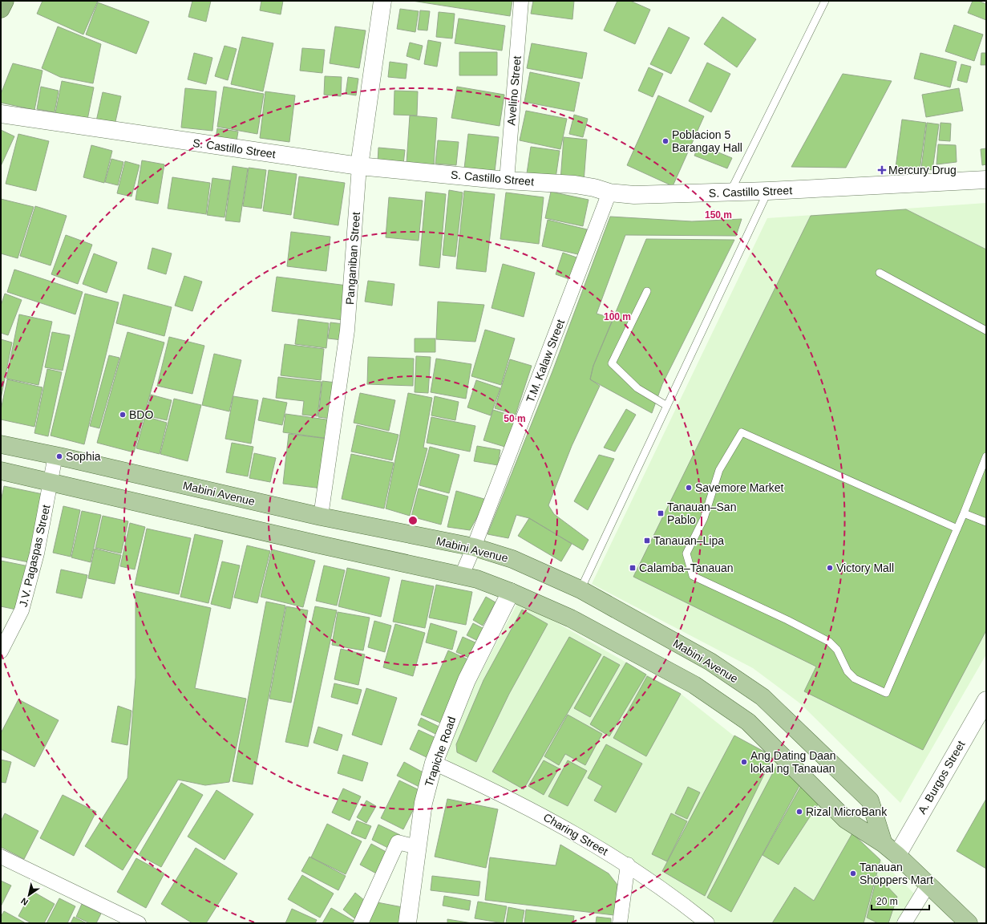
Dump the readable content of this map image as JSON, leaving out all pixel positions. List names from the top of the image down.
{
  "streets": {
    "main road": ["Mabini Avenue"],
    "street": [
      "Avelino Street",
      "S. Castillo Street",
      "Panganiban Street",
      "T.M. Kalaw Street",
      "J.V. Pagaspas Street",
      "Trapiche Road",
      "A. Burgos Street",
      "Charing Street"
    ]
  },
  "crossings": [
    ["Avelino Street", "S. Castillo Street"],
    ["S. Castillo Street", "Panganiban Street"],
    ["S. Castillo Street", "T.M. Kalaw Street"],
    ["Panganiban Street", "Mabini Avenue"],
    ["T.M. Kalaw Street", "Mabini Avenue"],
    ["Mabini Avenue", "J.V. Pagaspas Street"],
    ["Trapiche Road", "Charing Street"]
  ],
  "places": {
    "other": [
      "Poblacion 5 Barangay Hall",
      "BDO",
      "Sophia",
      "Savemore Market",
      "Victory Mall",
      "Ang Dating Daan lokal ng Tanauan",
      "Rizal MicroBank",
      "Tanauan Shoppers Mart"
    ],
    "health": ["Mercury Drug"],
    "transit": ["Tanauan–San Pablo", "Tanauan–Lipa", "Calamba–Tanauan"]
  },
  "scale_bar": "20 m",
  "north": "bottom left",
  "rings": ["150 m", "100 m", "50 m"]
}
